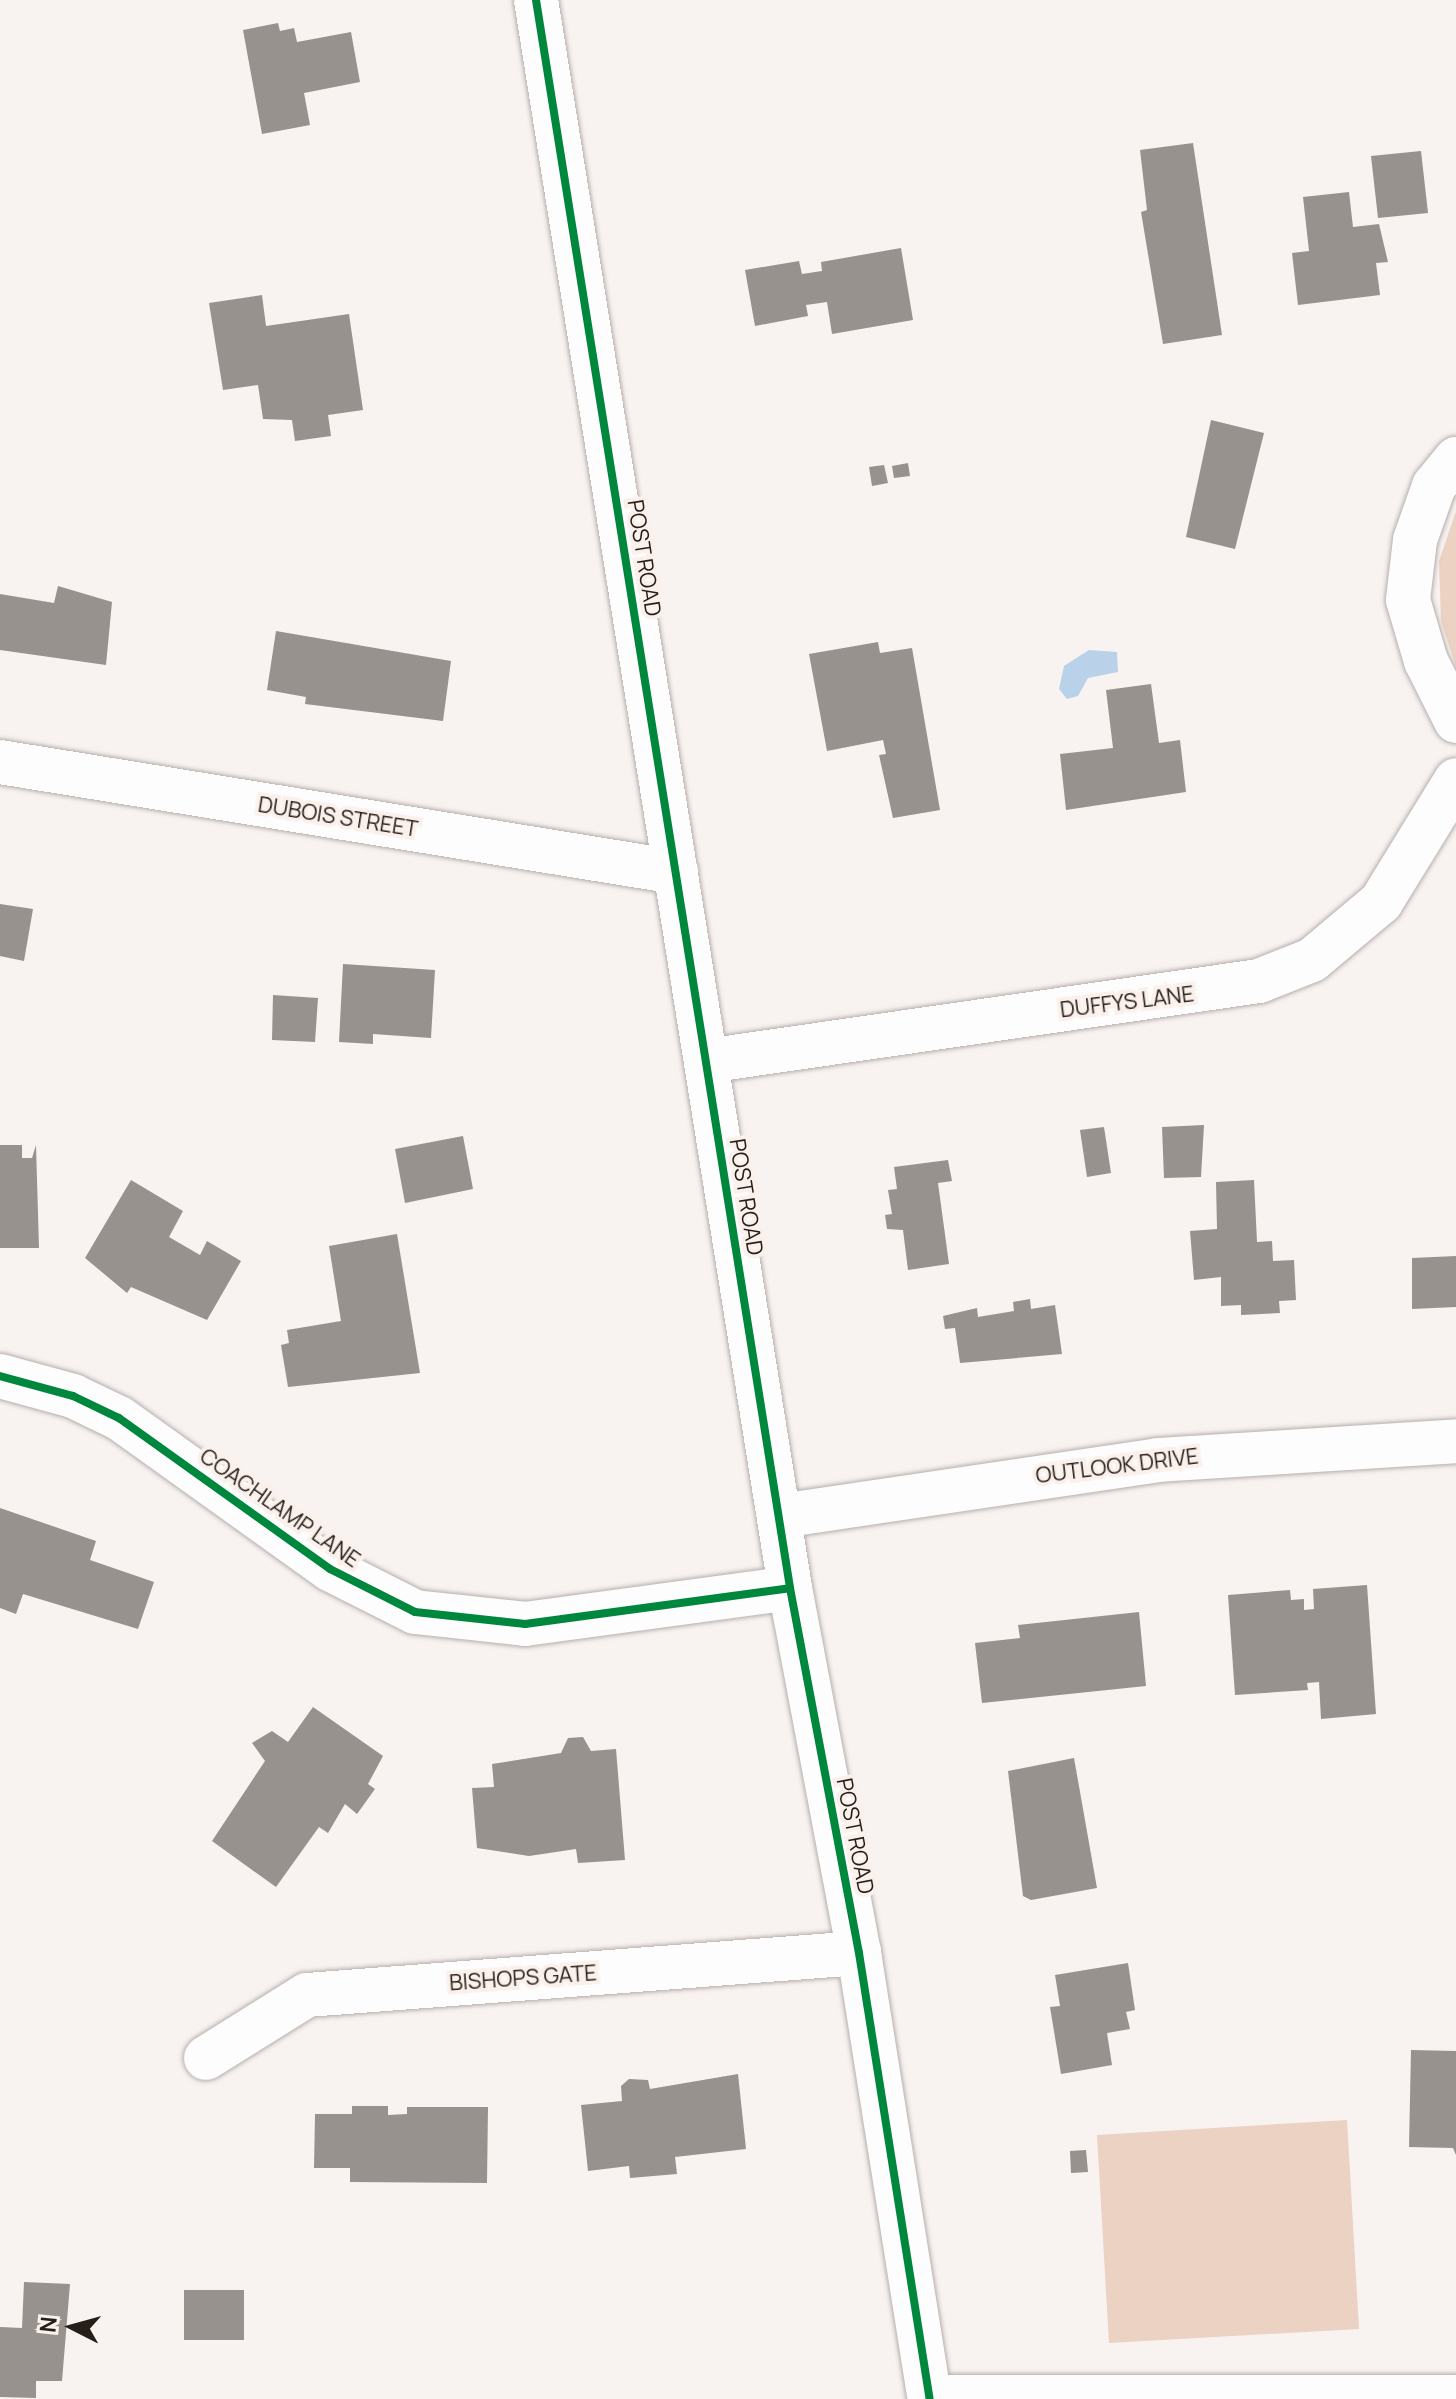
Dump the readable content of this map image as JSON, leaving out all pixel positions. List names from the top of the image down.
{
  "streets": {
    "street": [
      "POST ROAD",
      "DUBOIS STREET",
      "DUFFYS LANE",
      "OUTLOOK DRIVE",
      "COACHLAMP LANE",
      "BISHOPS GATE"
    ]
  },
  "crossings": [
    ["POST ROAD", "DUBOIS STREET"],
    ["POST ROAD", "DUFFYS LANE"],
    ["POST ROAD", "OUTLOOK DRIVE"],
    ["POST ROAD", "COACHLAMP LANE"],
    ["POST ROAD", "BISHOPS GATE"]
  ],
  "north": "left"
}
